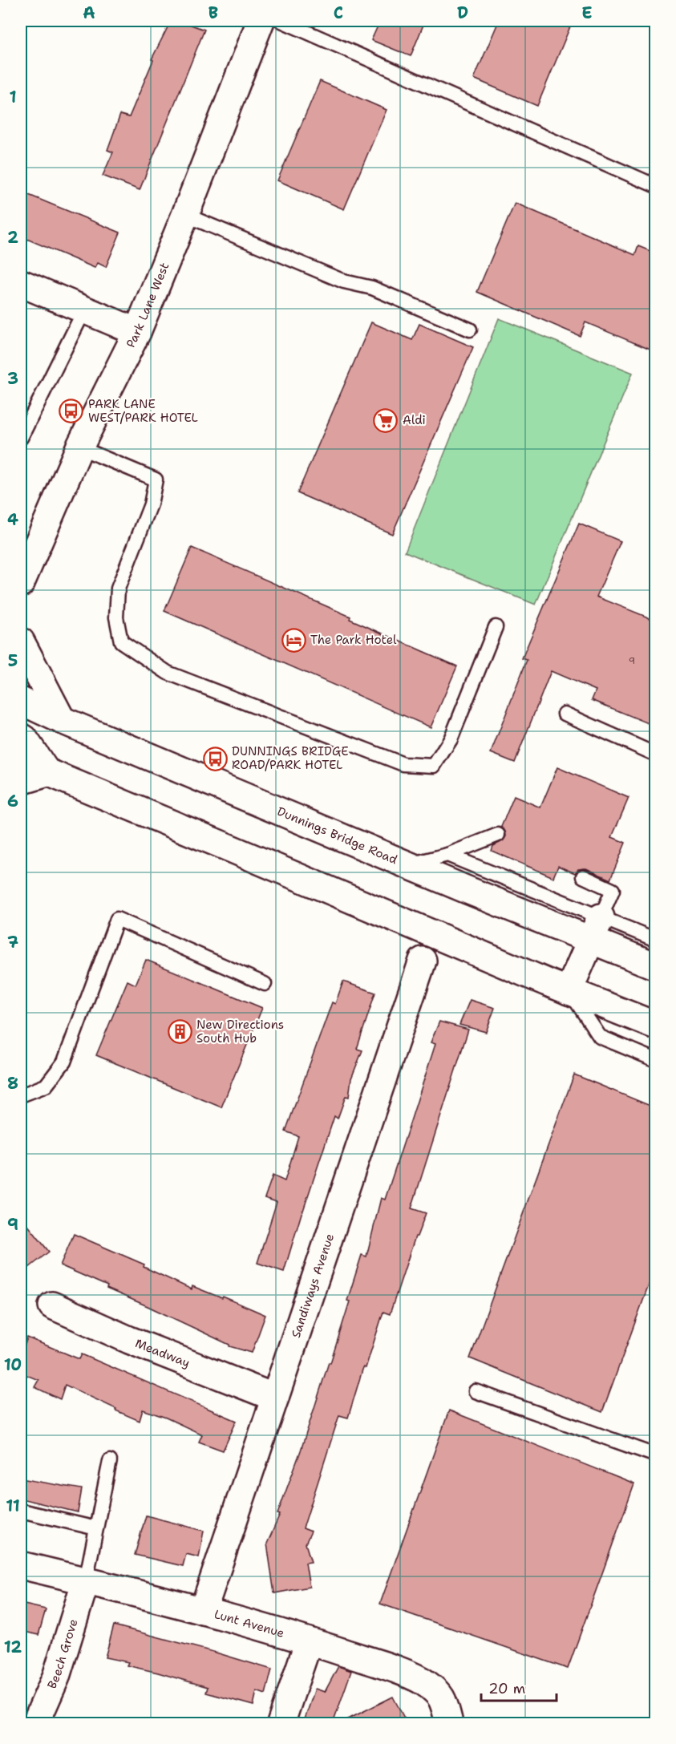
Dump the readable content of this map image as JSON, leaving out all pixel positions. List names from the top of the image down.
{
  "streets": {
    "main road": [
      "Park Lane West",
      "Dunnings Bridge Road",
      "Sandiways Avenue",
      "Meadway",
      "Lunt Avenue",
      "Beech Grove"
    ]
  },
  "crossings": [
    ["Sandiways Avenue", "Meadway"],
    ["Sandiways Avenue", "Lunt Avenue"],
    ["Lunt Avenue", "Beech Grove"]
  ],
  "places": {
    "bus stop": ["PARK LANE WEST/PARK HOTEL", "DUNNINGS BRIDGE ROAD/PARK HOTEL"],
    "supermarket": ["Aldi"],
    "hotel": ["The Park Hotel"],
    "building": ["New Directions South Hub"]
  },
  "house_numbers": ["9"],
  "scale_bar": "20 m",
  "grid": {
    "columns": [
      "A",
      "B",
      "C",
      "D",
      "E"
    ],
    "rows": [
      "1",
      "2",
      "3",
      "4",
      "5",
      "6",
      "7",
      "8",
      "9",
      "10",
      "11",
      "12"
    ]
  }
}
